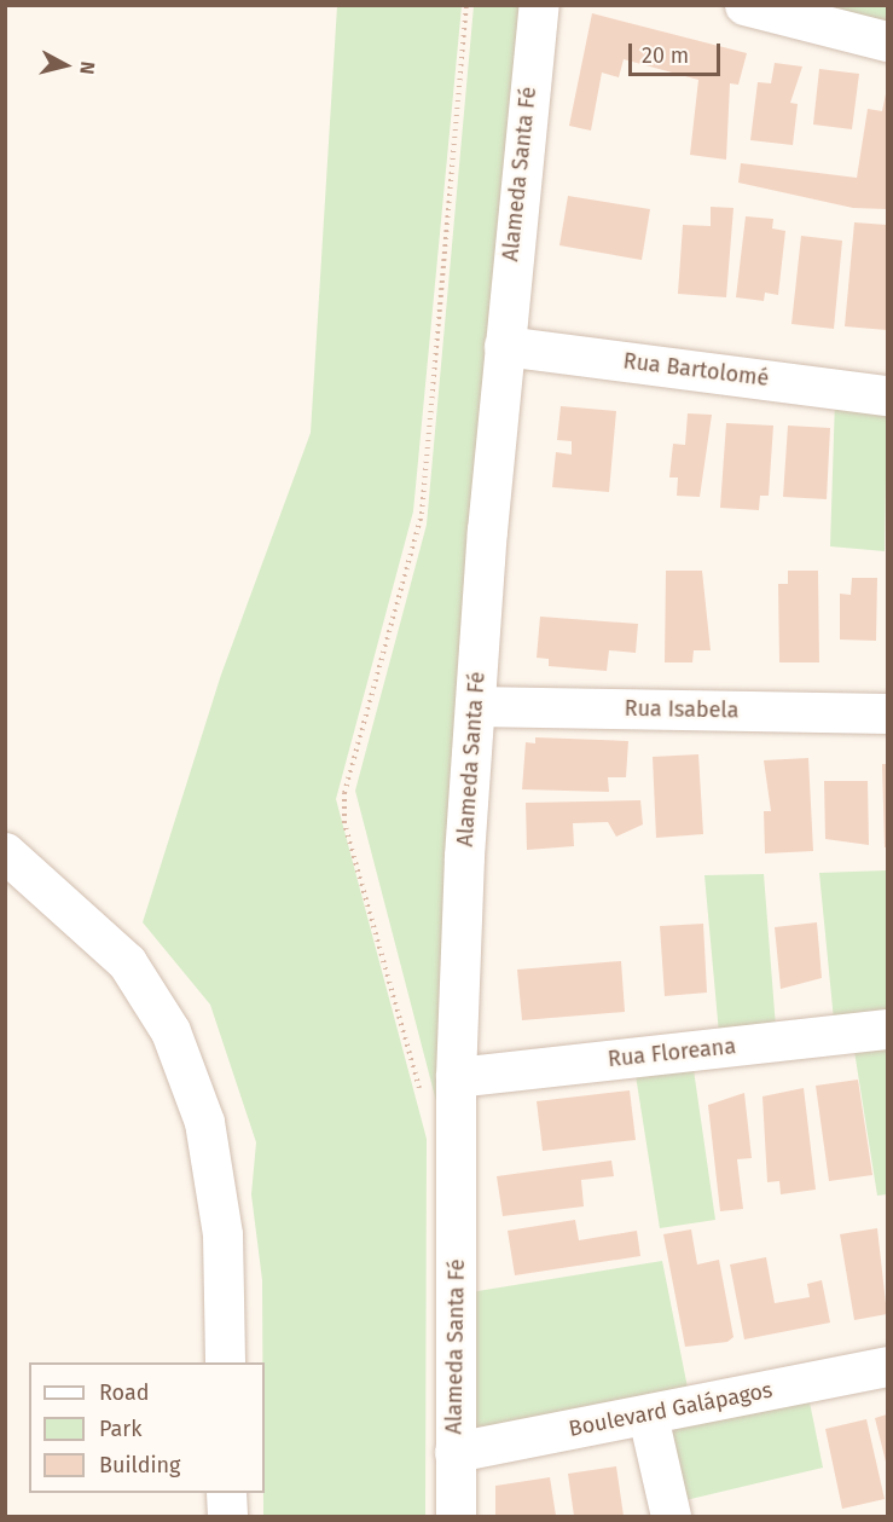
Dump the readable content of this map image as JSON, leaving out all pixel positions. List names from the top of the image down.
{
  "streets": {
    "street": [
      "Alameda Santa Fé",
      "Rua Bartolomé",
      "Rua Isabela",
      "Rua Floreana",
      "Boulevard Galápagos"
    ]
  },
  "crossings": [
    ["Alameda Santa Fé", "Rua Bartolomé"],
    ["Alameda Santa Fé", "Rua Isabela"],
    ["Alameda Santa Fé", "Rua Floreana"],
    ["Alameda Santa Fé", "Boulevard Galápagos"]
  ],
  "legend": ["Road", "Park", "Building"],
  "scale_bar": "20 m",
  "north": "right"
}
